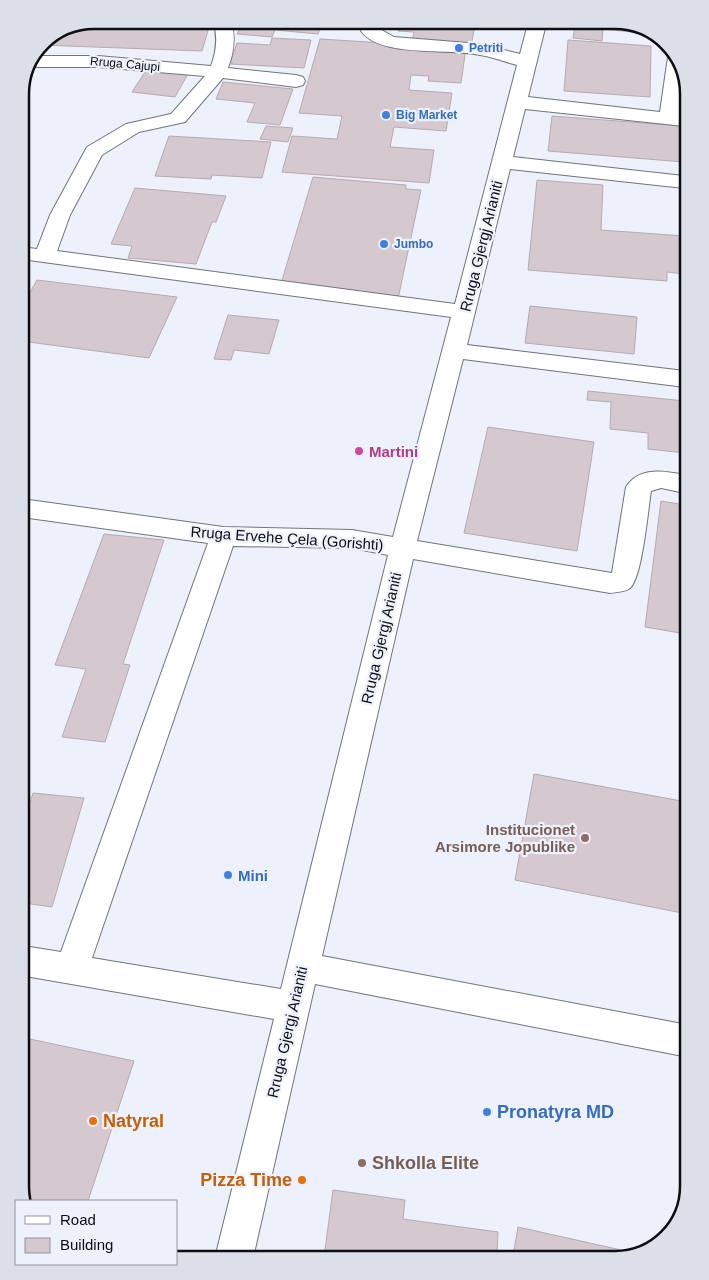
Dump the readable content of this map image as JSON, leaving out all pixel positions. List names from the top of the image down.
{
  "streets": {
    "street": ["Rruga Cajupi", "Rruga Gjergj Arianiti", "Rruga Ervehe Çela (Gorishti)"]
  },
  "crossings": [
    ["Rruga Gjergj Arianiti", "Rruga Ervehe Çela (Gorishti)"]
  ],
  "places": [
    "Petriti",
    "Big Market",
    "Jumbo",
    "Martini",
    "Institucionet Arsimore Jopublike",
    "Mini",
    "Pronatyra MD",
    "Natyral",
    "Shkolla Elite",
    "Pizza Time"
  ],
  "legend": ["Road", "Building"]
}
